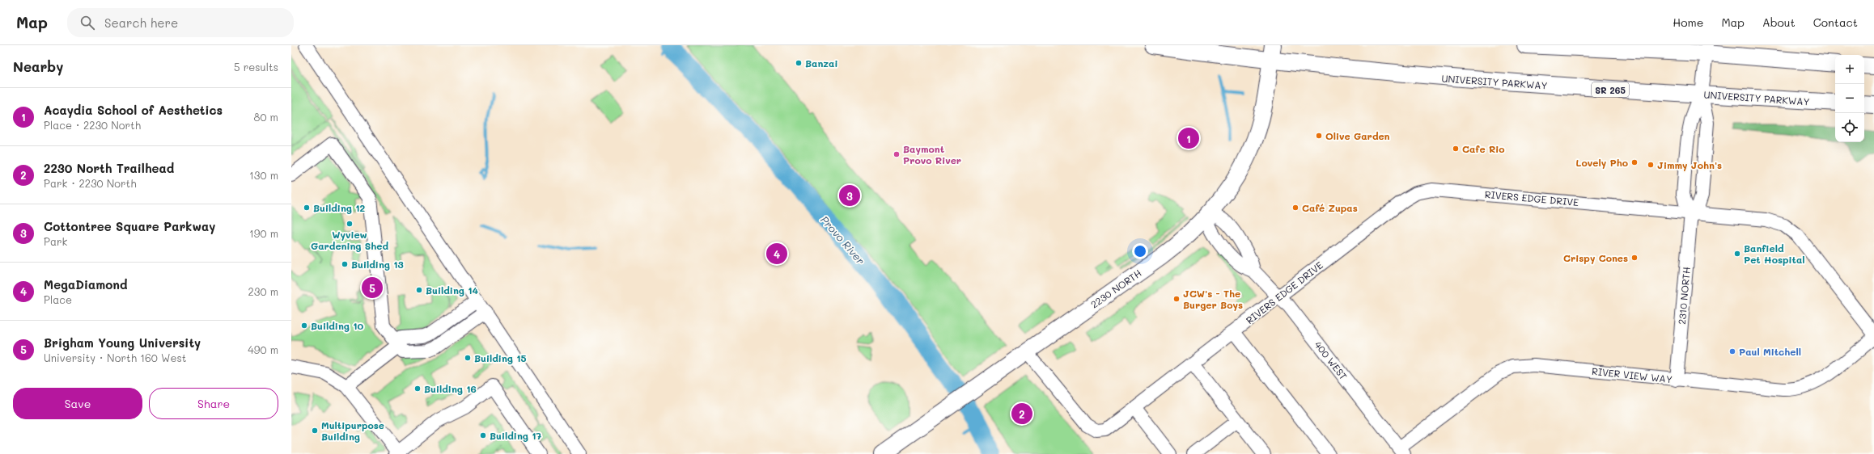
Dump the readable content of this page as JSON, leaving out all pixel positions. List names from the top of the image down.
{
  "streets": {
    "main road": ["UNIVERSITY PARKWAY", "SR 265", "2230 NORTH"],
    "street": [
      "RIVERS EDGE DRIVE",
      "2310 NORTH",
      "400 WEST",
      "RIVER VIEW WAY"
    ]
  },
  "crossings": [
    ["UNIVERSITY PARKWAY", "2230 NORTH"],
    ["RIVERS EDGE DRIVE", "2230 NORTH"],
    ["RIVERS EDGE DRIVE", "2310 NORTH"],
    ["RIVERS EDGE DRIVE", "400 WEST"],
    ["2230 NORTH", "400 WEST"],
    ["2310 NORTH", "RIVER VIEW WAY"],
    ["400 WEST", "RIVER VIEW WAY"]
  ],
  "water": ["Provo River"],
  "places": [
    "Banzai",
    "Olive Garden",
    "Cafe Rio",
    "Baymont Provo River",
    "Lovely Pho",
    "Jimmy John's",
    "Building 12",
    "Café Zupas",
    "Wyview Gardening Shed",
    "Banfield Pet Hospital",
    "Crispy Cones",
    "Building 13",
    "Building 14",
    "JCW's - The Burger Boys",
    "Building 10",
    "Paul Mitchell",
    "Building 15",
    "Building 16",
    "Multipurpose Building",
    "Building 17"
  ],
  "page": {
    "header": "Map",
    "search": "Search here",
    "nav": [
      "Home",
      "Map",
      "About",
      "Contact"
    ],
    "heading": ["Nearby", "5 results"],
    "map_buttons": ["+", "−"],
    "list": [
      {
        "mark": "1",
        "name": "Acaydia School of Aesthetics",
        "note": "Place · 2230 North",
        "value": "80 m"
      },
      {
        "mark": "2",
        "name": "2230 North Trailhead",
        "note": "Park · 2230 North",
        "value": "130 m"
      },
      {
        "mark": "3",
        "name": "Cottontree Square Parkway",
        "note": "Park",
        "value": "190 m"
      },
      {
        "mark": "4",
        "name": "MegaDiamond",
        "note": "Place",
        "value": "230 m"
      },
      {
        "mark": "5",
        "name": "Brigham Young University",
        "note": "University · North 160 West",
        "value": "490 m"
      }
    ],
    "pins": [
      "1",
      "3",
      "4",
      "5",
      "2"
    ],
    "buttons": ["Save", "Share"]
  }
}
